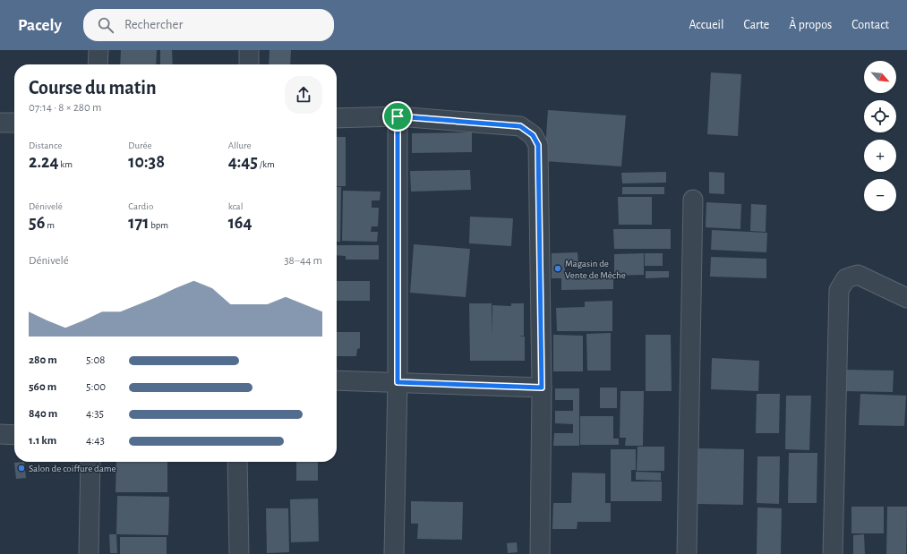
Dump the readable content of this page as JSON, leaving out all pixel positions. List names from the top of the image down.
{
  "places": ["Magasin de Vente de Mèche", "Salon de coiffure dame"],
  "north": "bottom right",
  "page": {
    "header": "Pacely",
    "search": "Rechercher",
    "nav": [
      "Accueil",
      "Carte",
      "À propos",
      "Contact"
    ],
    "map_buttons": ["+", "−"],
    "heading": ["Course du matin", "07:14 · 8 × 280 m"],
    "stats": [
      ["Distance", "2.24 km"],
      ["Durée", "10:38"],
      ["Allure", "4:45 /km"],
      ["Dénivelé", "56 m"],
      ["Cardio", "171 bpm"],
      ["kcal", "164"]
    ],
    "chart": ["Dénivelé", "38–44 m"],
    "list": [
      {
        "name": "280 m",
        "note": "5:08"
      },
      {
        "name": "560 m",
        "note": "5:00"
      },
      {
        "name": "840 m",
        "note": "4:35"
      },
      {
        "name": "1.1 km",
        "note": "4:43"
      }
    ]
  }
}
